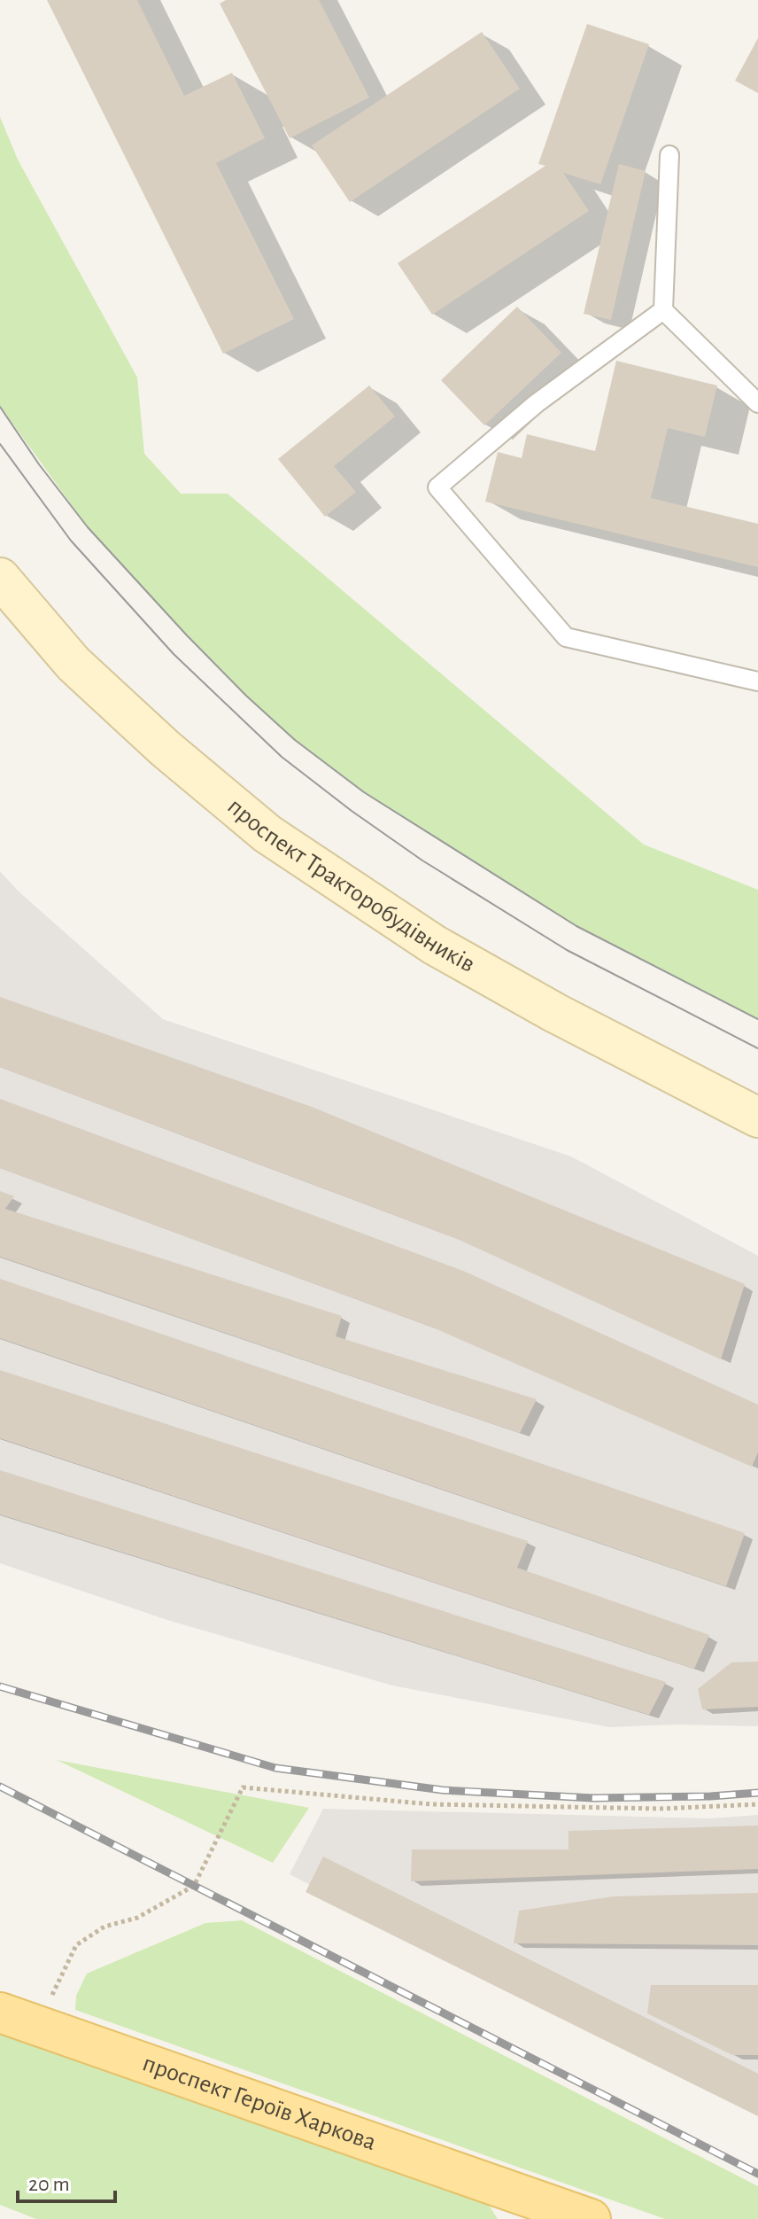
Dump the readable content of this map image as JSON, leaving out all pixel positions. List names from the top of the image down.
{
  "streets": {
    "main road": ["проспект Тракторобудівників", "проспект Героїв Харкова"]
  },
  "scale_bar": "20 m"
}
